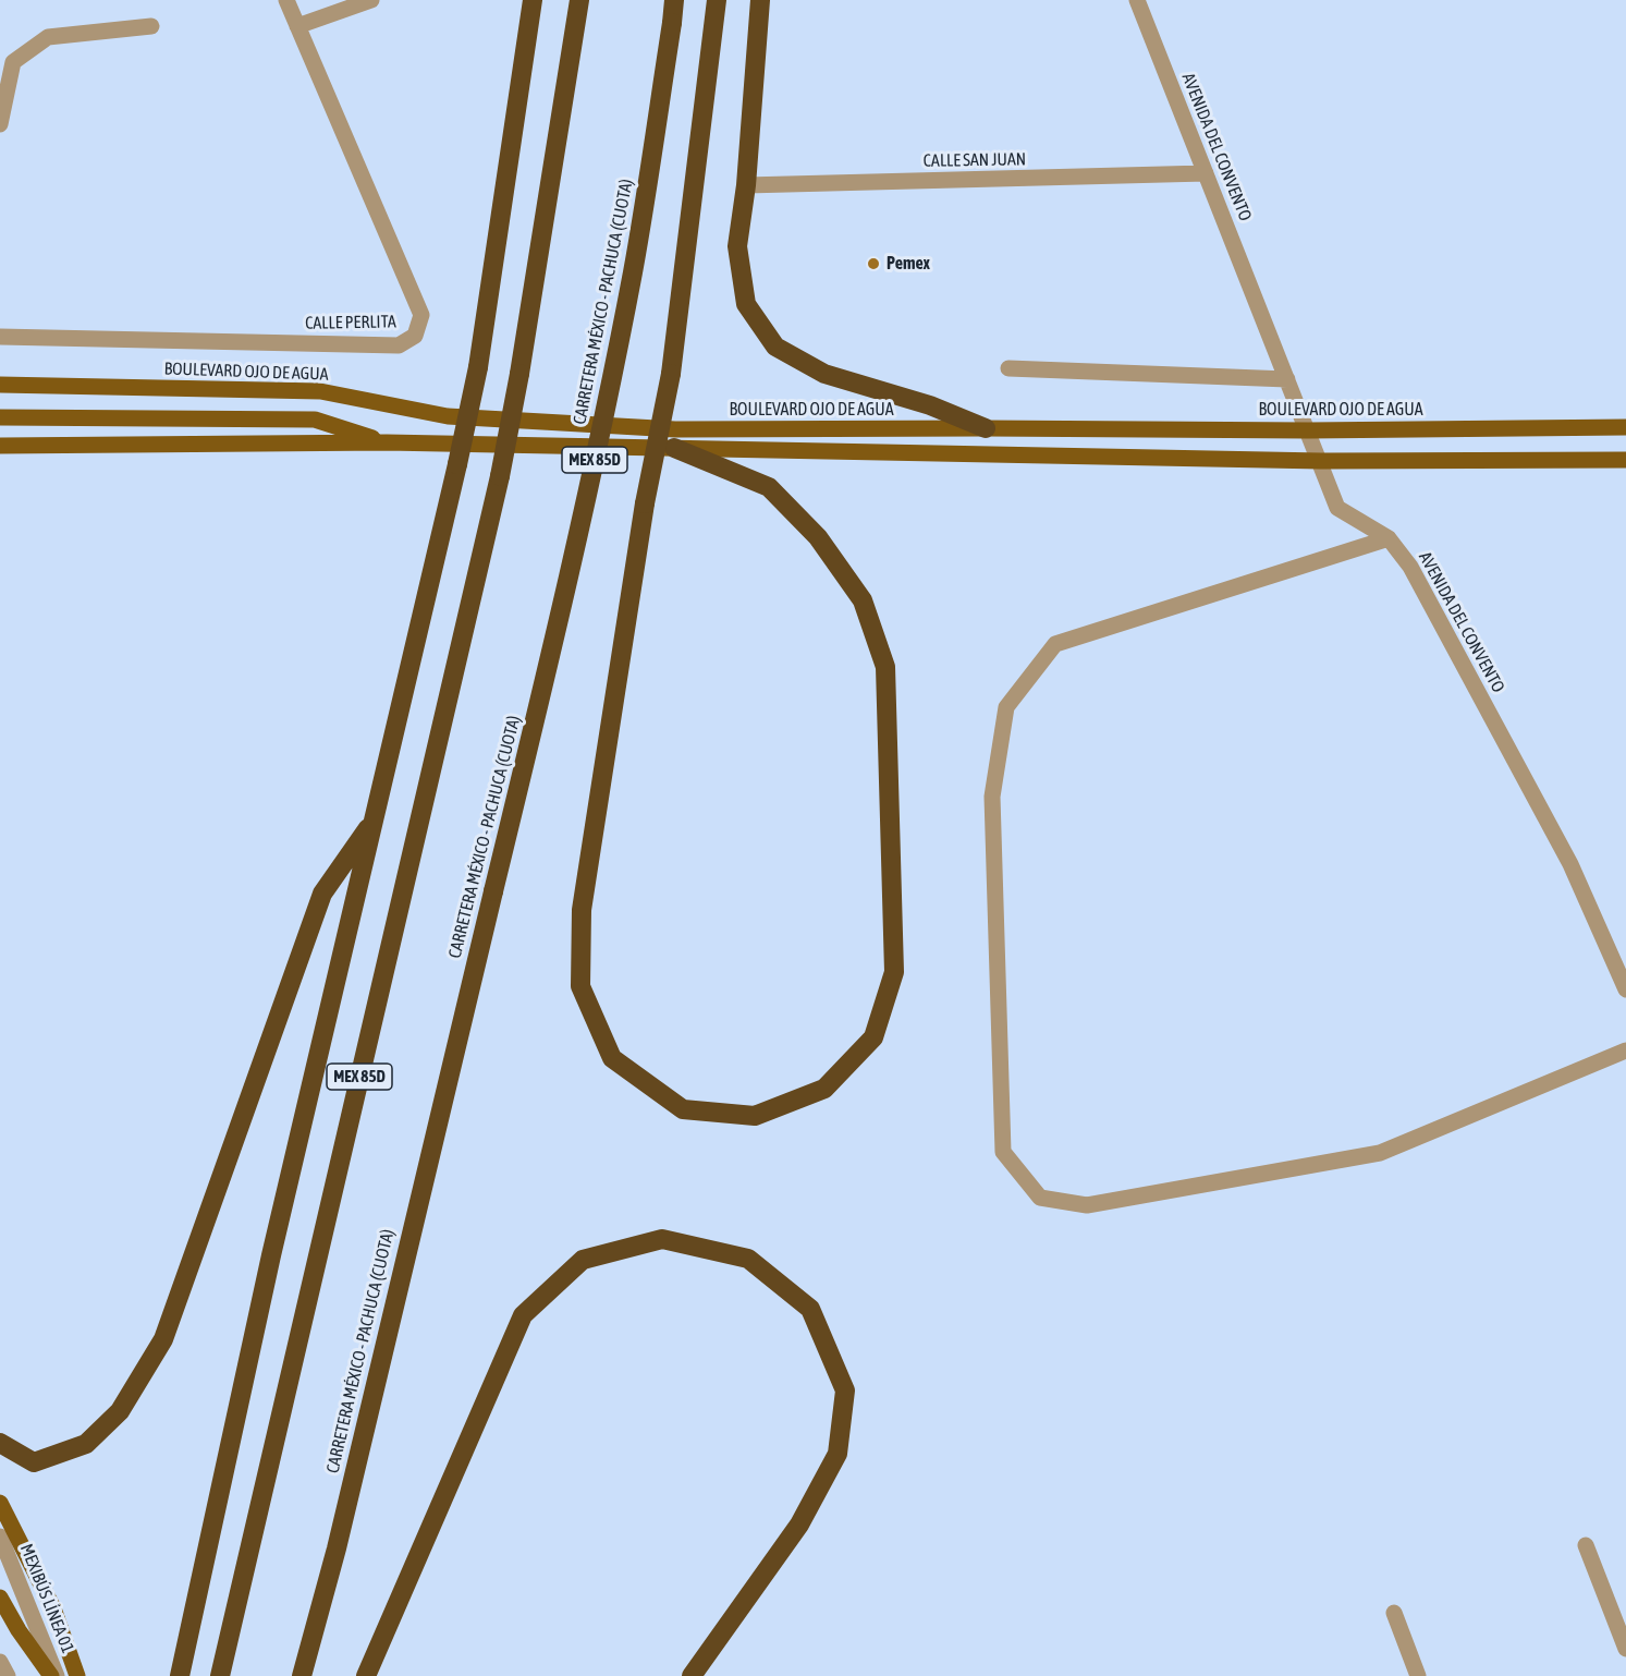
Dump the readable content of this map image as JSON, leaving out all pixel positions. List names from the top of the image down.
{
  "streets": {
    "highway": ["CARRETERA MÉXICO - PACHUCA (CUOTA)", "MEX 85D"],
    "main road": ["BOULEVARD OJO DE AGUA"],
    "street": [
      "AVENIDA DEL CONVENTO",
      "CALLE SAN JUAN",
      "CALLE PERLITA",
      "MEXIBÚS LÍNEA 01"
    ]
  },
  "crossings": [
    ["AVENIDA DEL CONVENTO", "CALLE SAN JUAN"],
    ["AVENIDA DEL CONVENTO", "BOULEVARD OJO DE AGUA"]
  ],
  "places": ["Pemex"]
}
